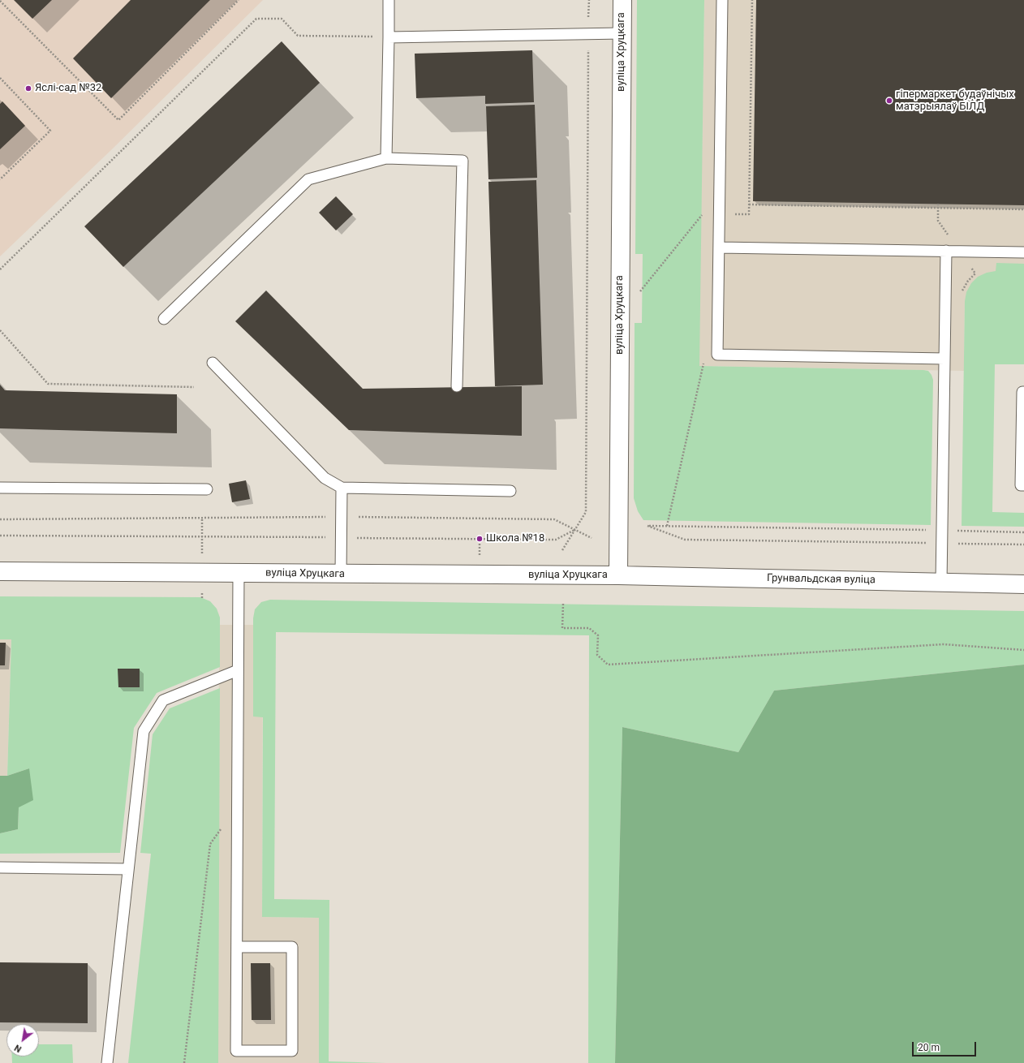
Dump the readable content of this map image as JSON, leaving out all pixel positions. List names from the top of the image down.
{
  "streets": {
    "main road": ["вуліца Хруцкага", "Грунвальдская вуліца"]
  },
  "crossings": [
    ["вуліца Хруцкага", "Грунвальдская вуліца"]
  ],
  "places": ["Яслі-сад №32", "гіпермаркет будаўнічых матэрыялаў БІЛД", "Школа №18"],
  "scale_bar": "20 m",
  "north": "bottom left"
}
